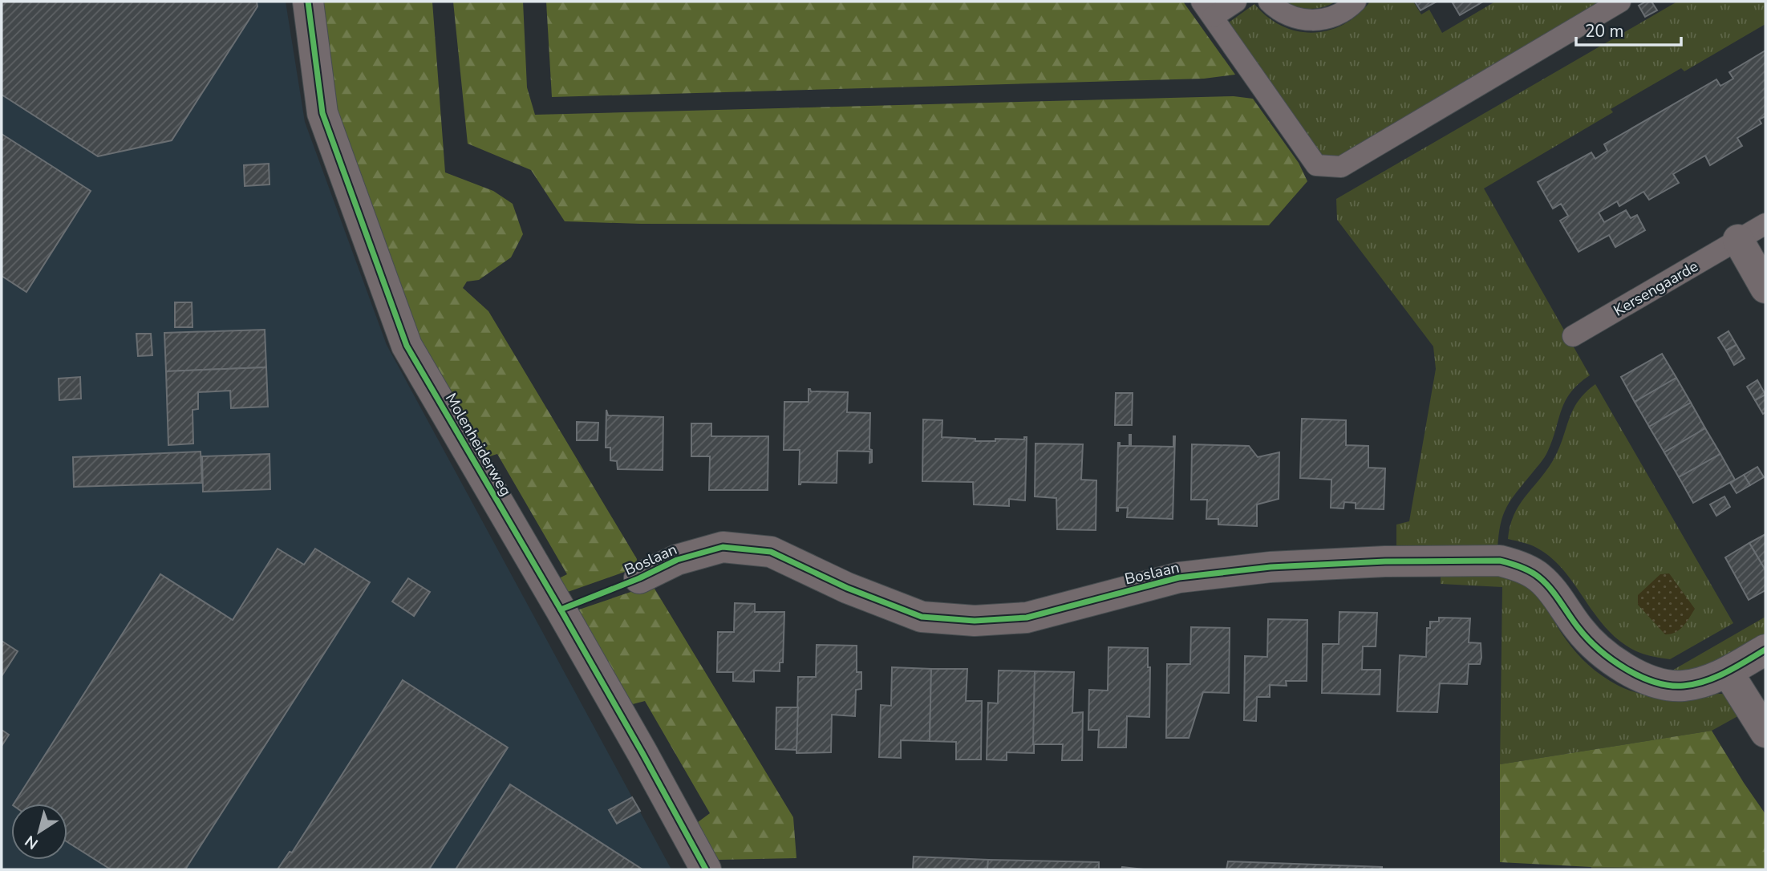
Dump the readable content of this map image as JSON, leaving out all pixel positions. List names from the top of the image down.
{
  "streets": {
    "street": ["Molenheiderweg", "Boslaan"],
    "lane": ["Kersengaarde"]
  },
  "scale_bar": "20 m",
  "north": "bottom left"
}
